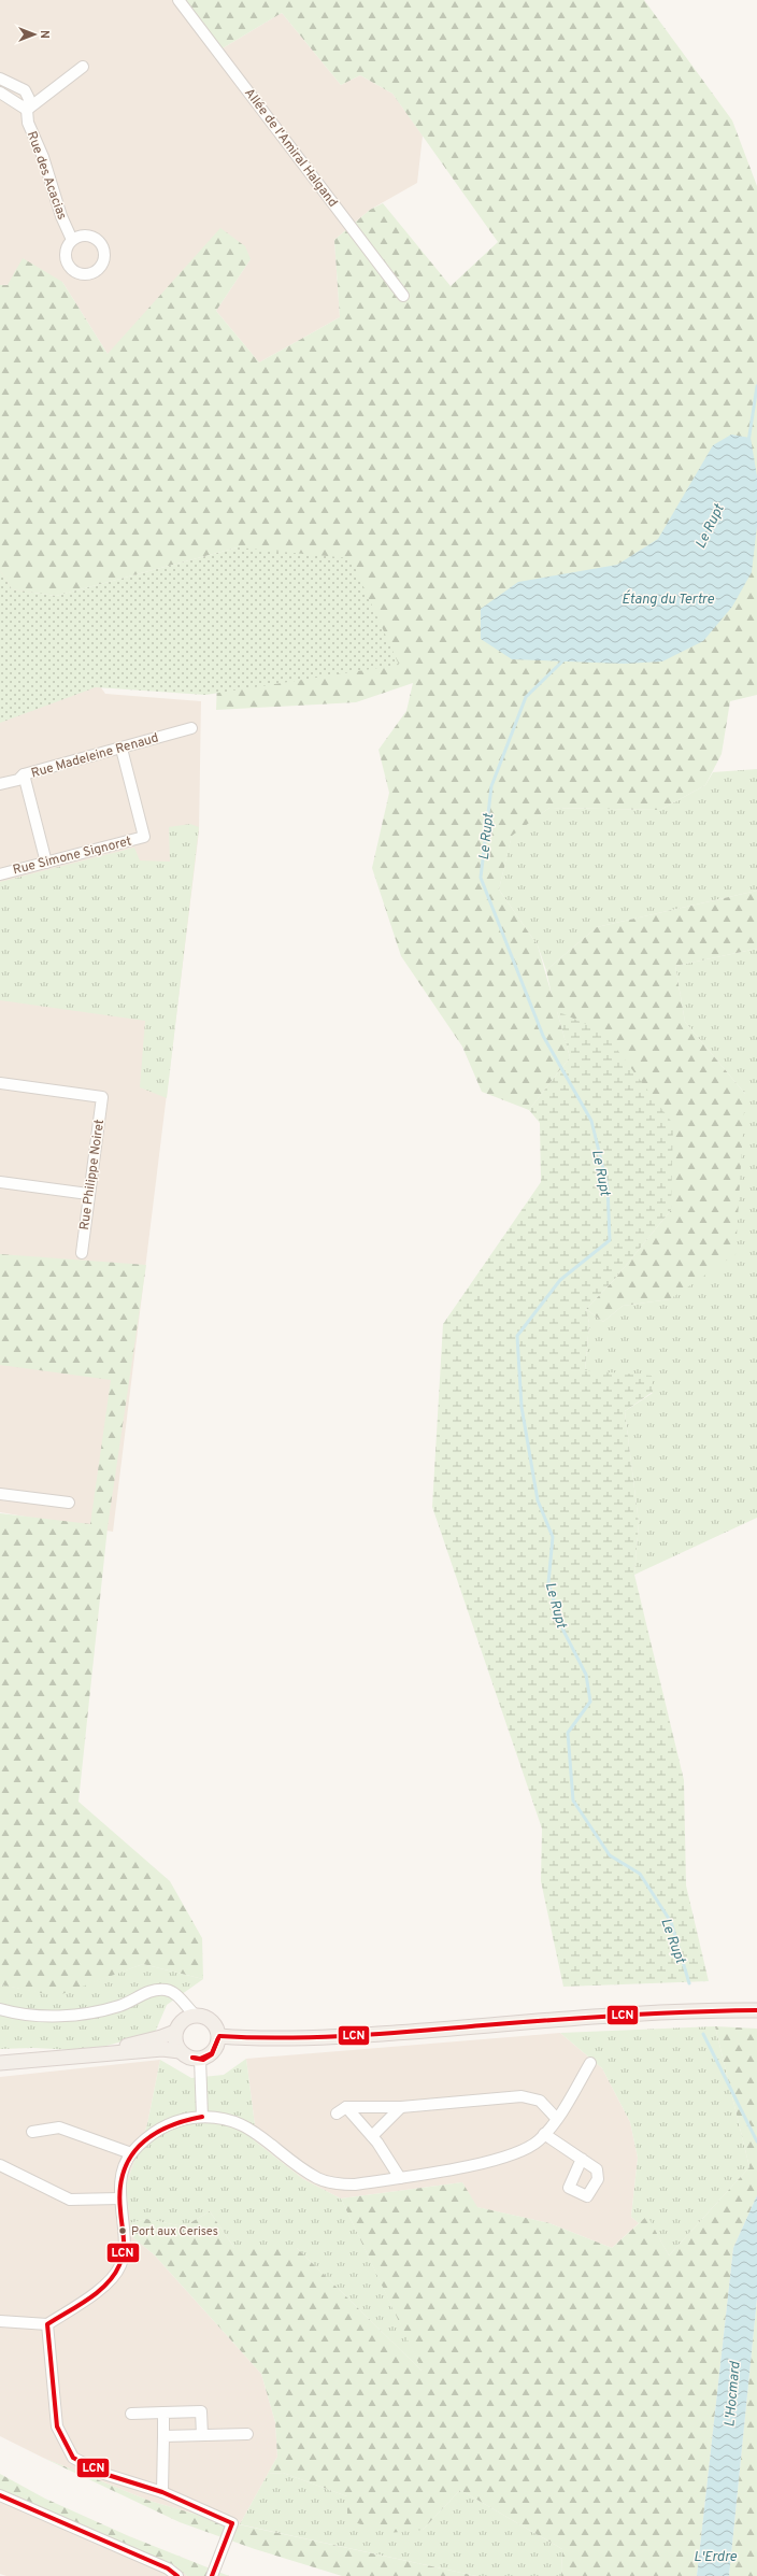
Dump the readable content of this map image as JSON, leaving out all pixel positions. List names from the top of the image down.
{
  "streets": {
    "street": [
      "Allée de l'Amiral Halgand",
      "Rue des Acacias",
      "Rue Madeleine Renaud",
      "Rue Simone Signoret",
      "Rue Philippe Noiret"
    ]
  },
  "crossings": [
    ["Rue Madeleine Renaud", "Rue Simone Signoret"]
  ],
  "water": [
    "Le Rupt",
    "Étang du Tertre",
    "L'Hocmard",
    "L'Erdre"
  ],
  "places": ["Port aux Cerises"],
  "lines": ["transit line LCN"],
  "north": "right"
}
